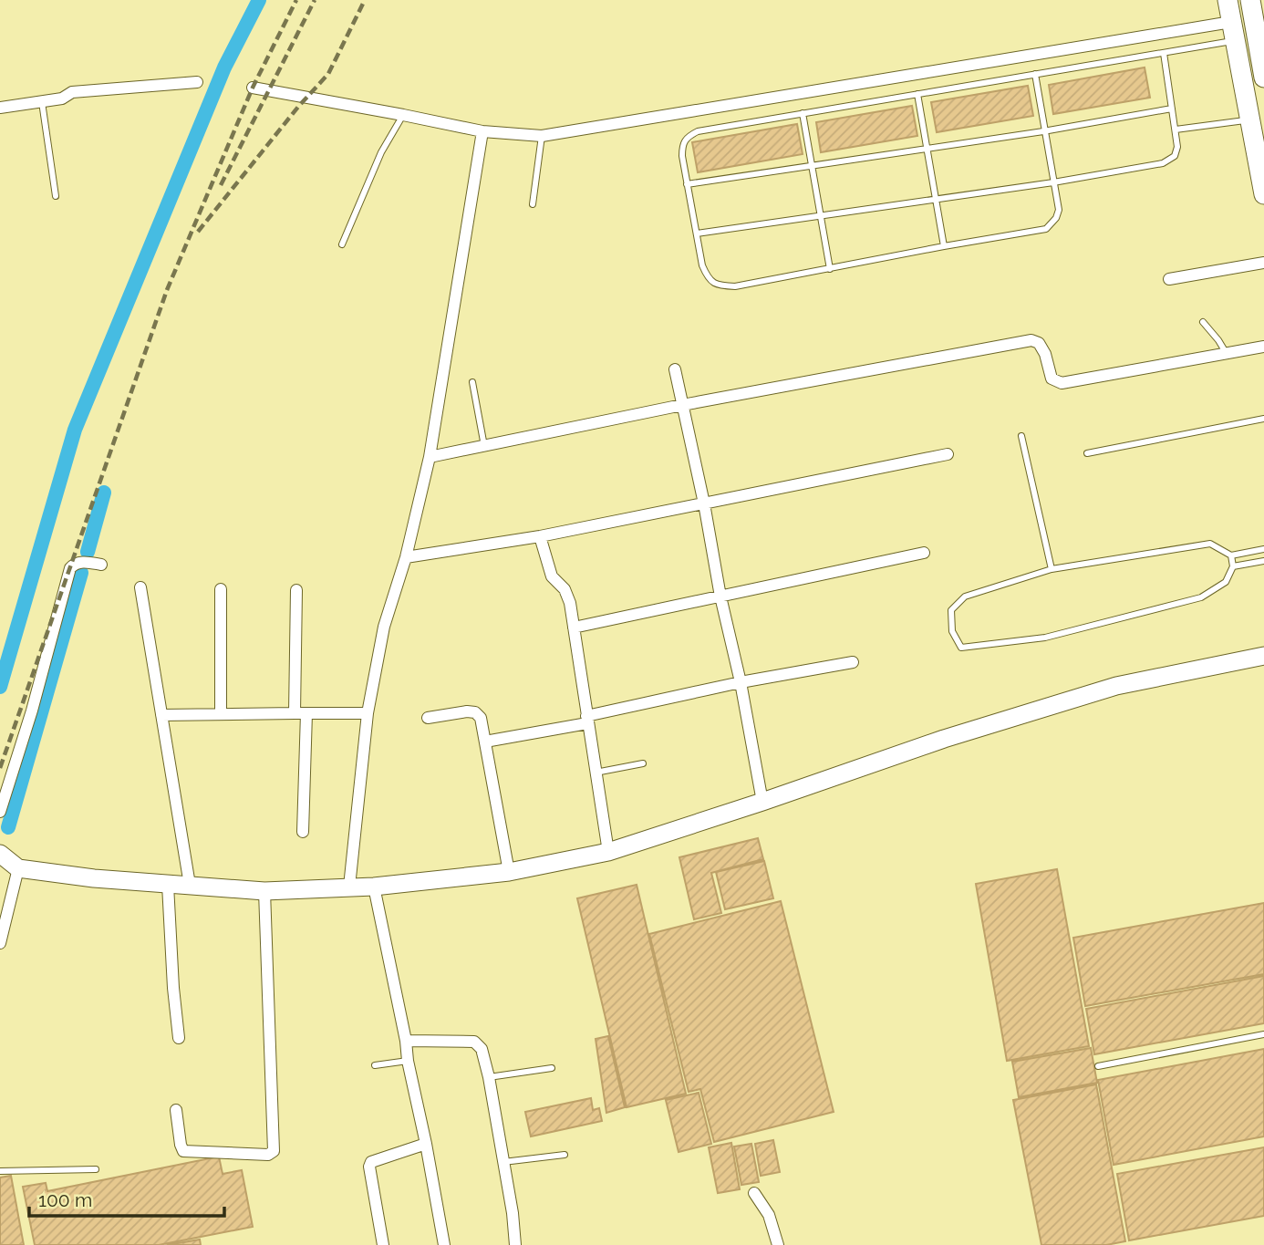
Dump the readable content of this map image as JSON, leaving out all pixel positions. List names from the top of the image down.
{
  "scale_bar": "100 m"
}
